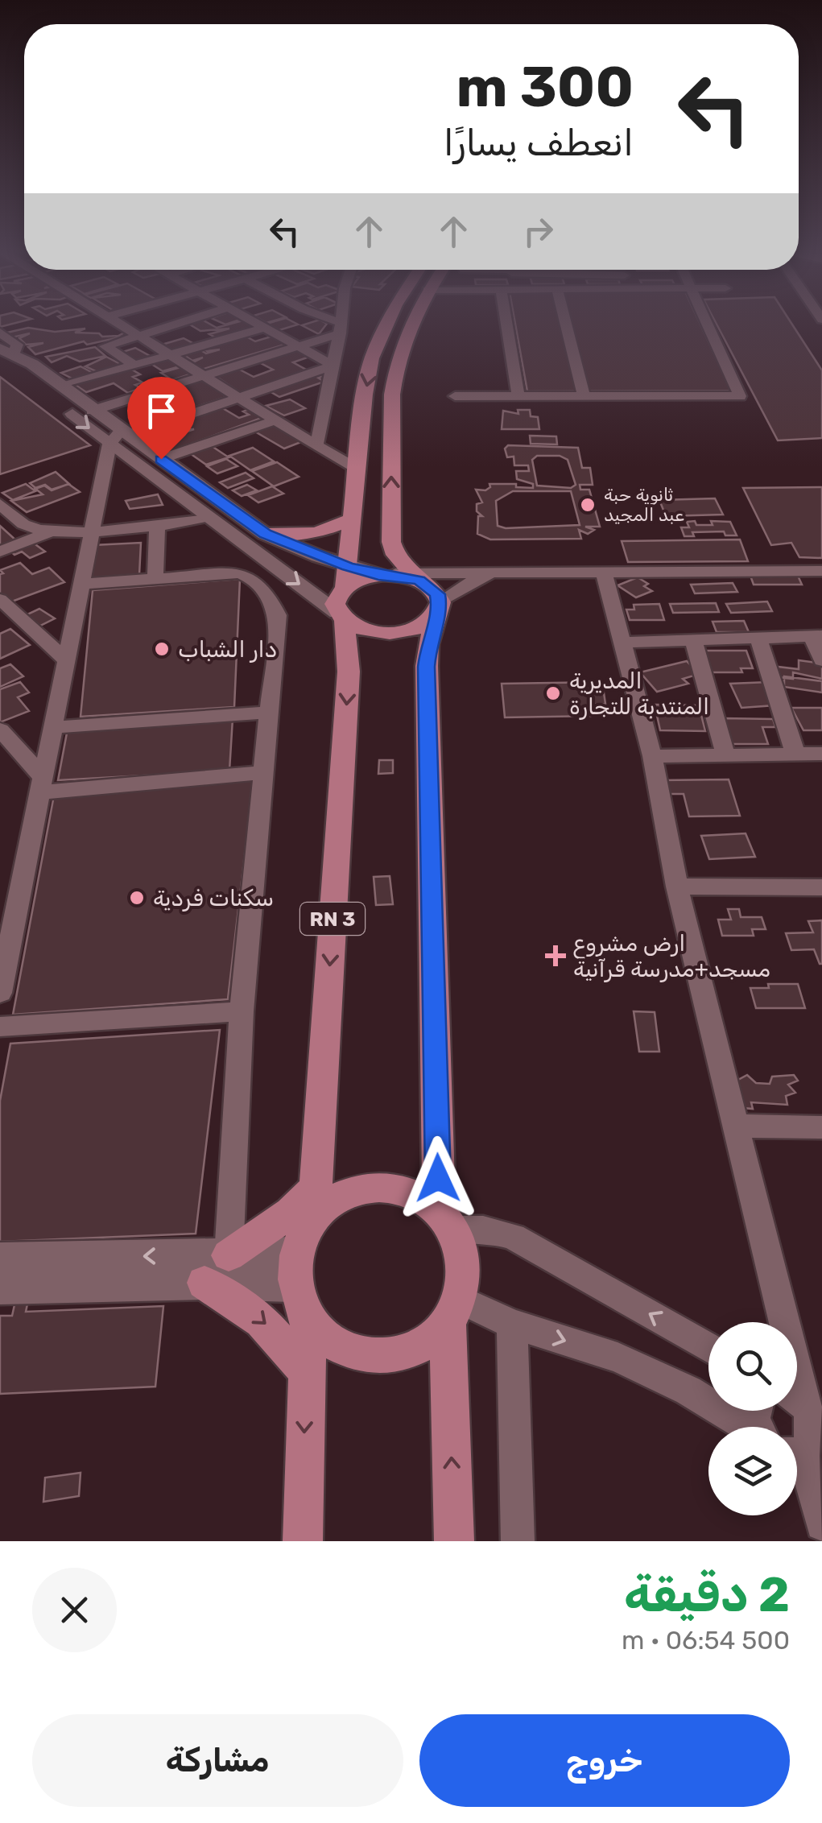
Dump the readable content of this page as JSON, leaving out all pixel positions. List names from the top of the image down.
{
  "streets": {
    "main road": ["RN 3"]
  },
  "places": {
    "other": [
      "ثانوية حبة عبد المجيد",
      "دار الشباب",
      "المديرية المنتدبة للتجارة",
      "سكنات فردية"
    ],
    "health": ["ارض مشروع مسجد+مدرسة قرآنية"]
  },
  "page": {
    "turn": ["300 m", "انعطف يسارًا"],
    "heading": ["2 دقيقة", "500 m · 06:54"],
    "buttons": ["خروج", "مشاركة"]
  }
}
